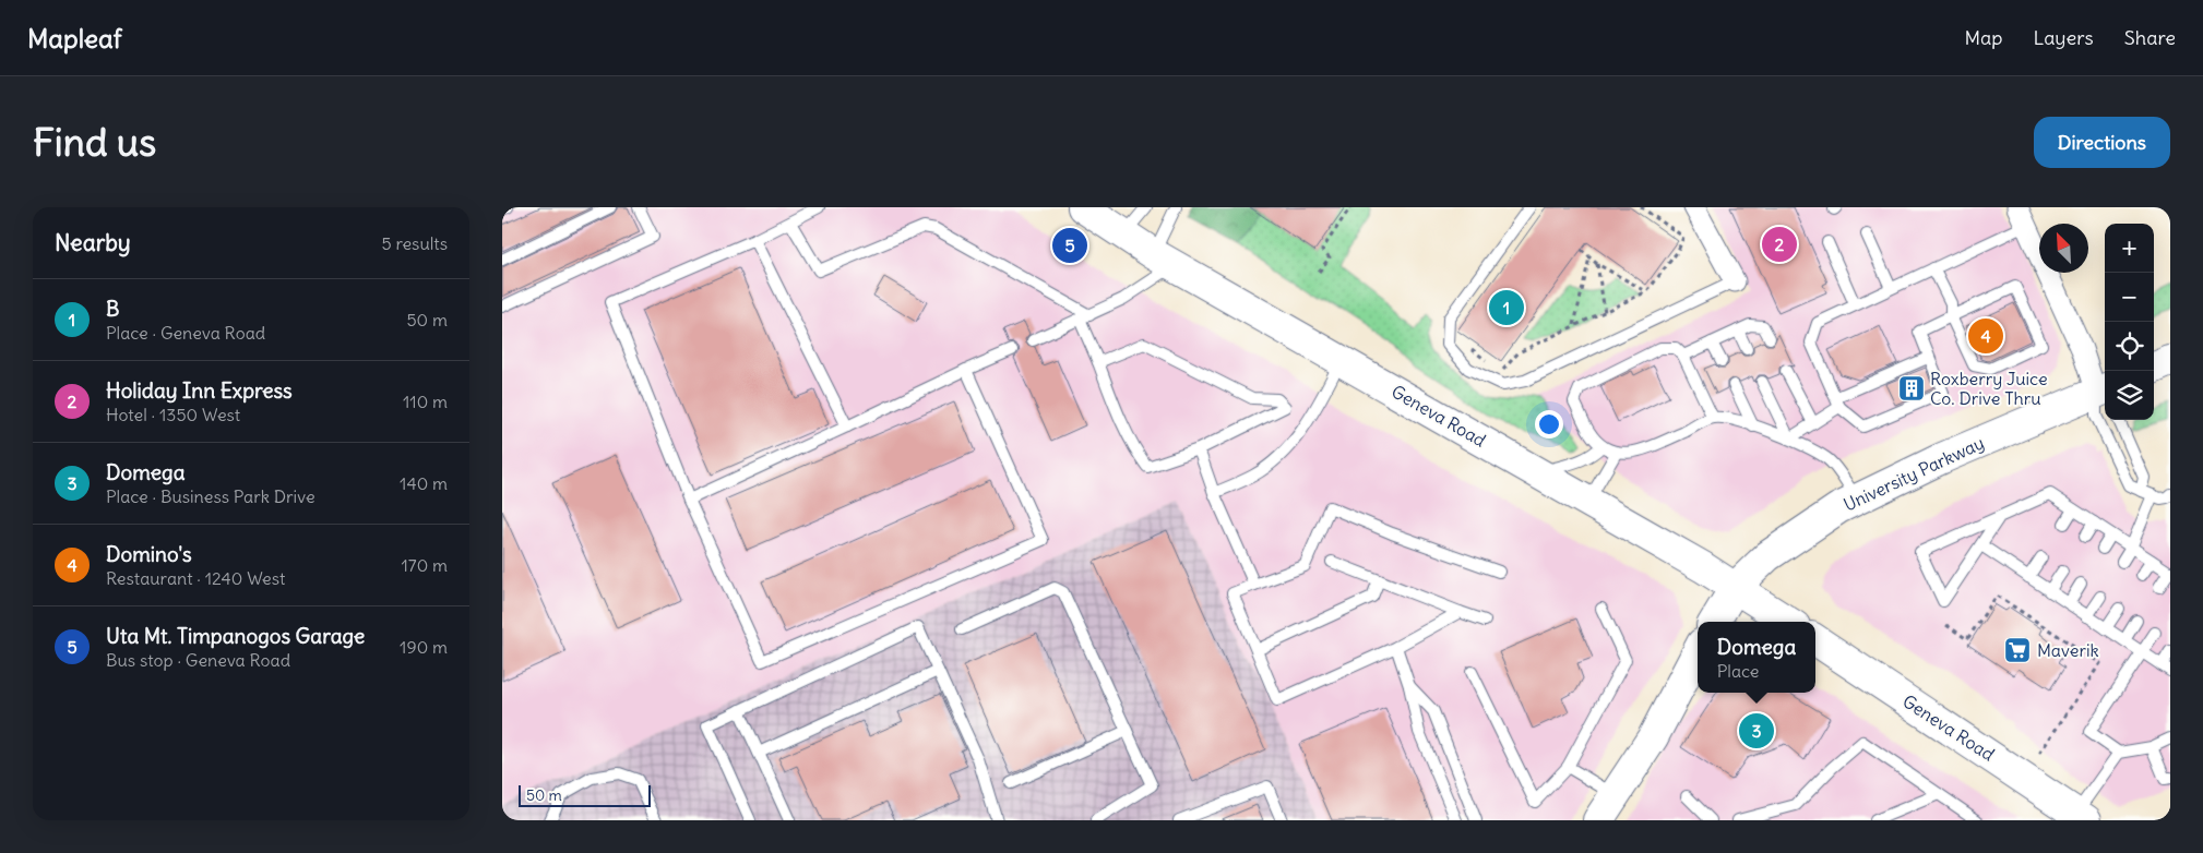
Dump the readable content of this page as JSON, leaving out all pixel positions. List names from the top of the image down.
{
  "streets": {
    "main road": ["Geneva Road", "University Parkway"]
  },
  "crossings": [
    ["Geneva Road", "University Parkway"]
  ],
  "places": {
    "building": ["Roxberry Juice Co. Drive Thru"],
    "supermarket": ["Maverik"]
  },
  "scale_bar": "50 m",
  "north": "top left",
  "page": {
    "header": "Mapleaf",
    "nav": ["Map", "Layers", "Share"],
    "buttons": "Directions",
    "title": "Find us",
    "heading": ["Nearby", "5 results"],
    "map_buttons": ["+", "−"],
    "pins": [
      "2",
      "5",
      "1",
      "4",
      "3"
    ],
    "list": [
      {
        "mark": "1",
        "name": "B",
        "note": "Place · Geneva Road",
        "value": "50 m"
      },
      {
        "mark": "2",
        "name": "Holiday Inn Express",
        "note": "Hotel · 1350 West",
        "value": "110 m"
      },
      {
        "mark": "3",
        "name": "Domega",
        "note": "Place · Business Park Drive",
        "value": "140 m"
      },
      {
        "mark": "4",
        "name": "Domino's",
        "note": "Restaurant · 1240 West",
        "value": "170 m"
      },
      {
        "mark": "5",
        "name": "Uta Mt. Timpanogos Garage",
        "note": "Bus stop · Geneva Road",
        "value": "190 m"
      }
    ],
    "popup": ["Domega", "Place"],
    "scale": "50 m"
  }
}
